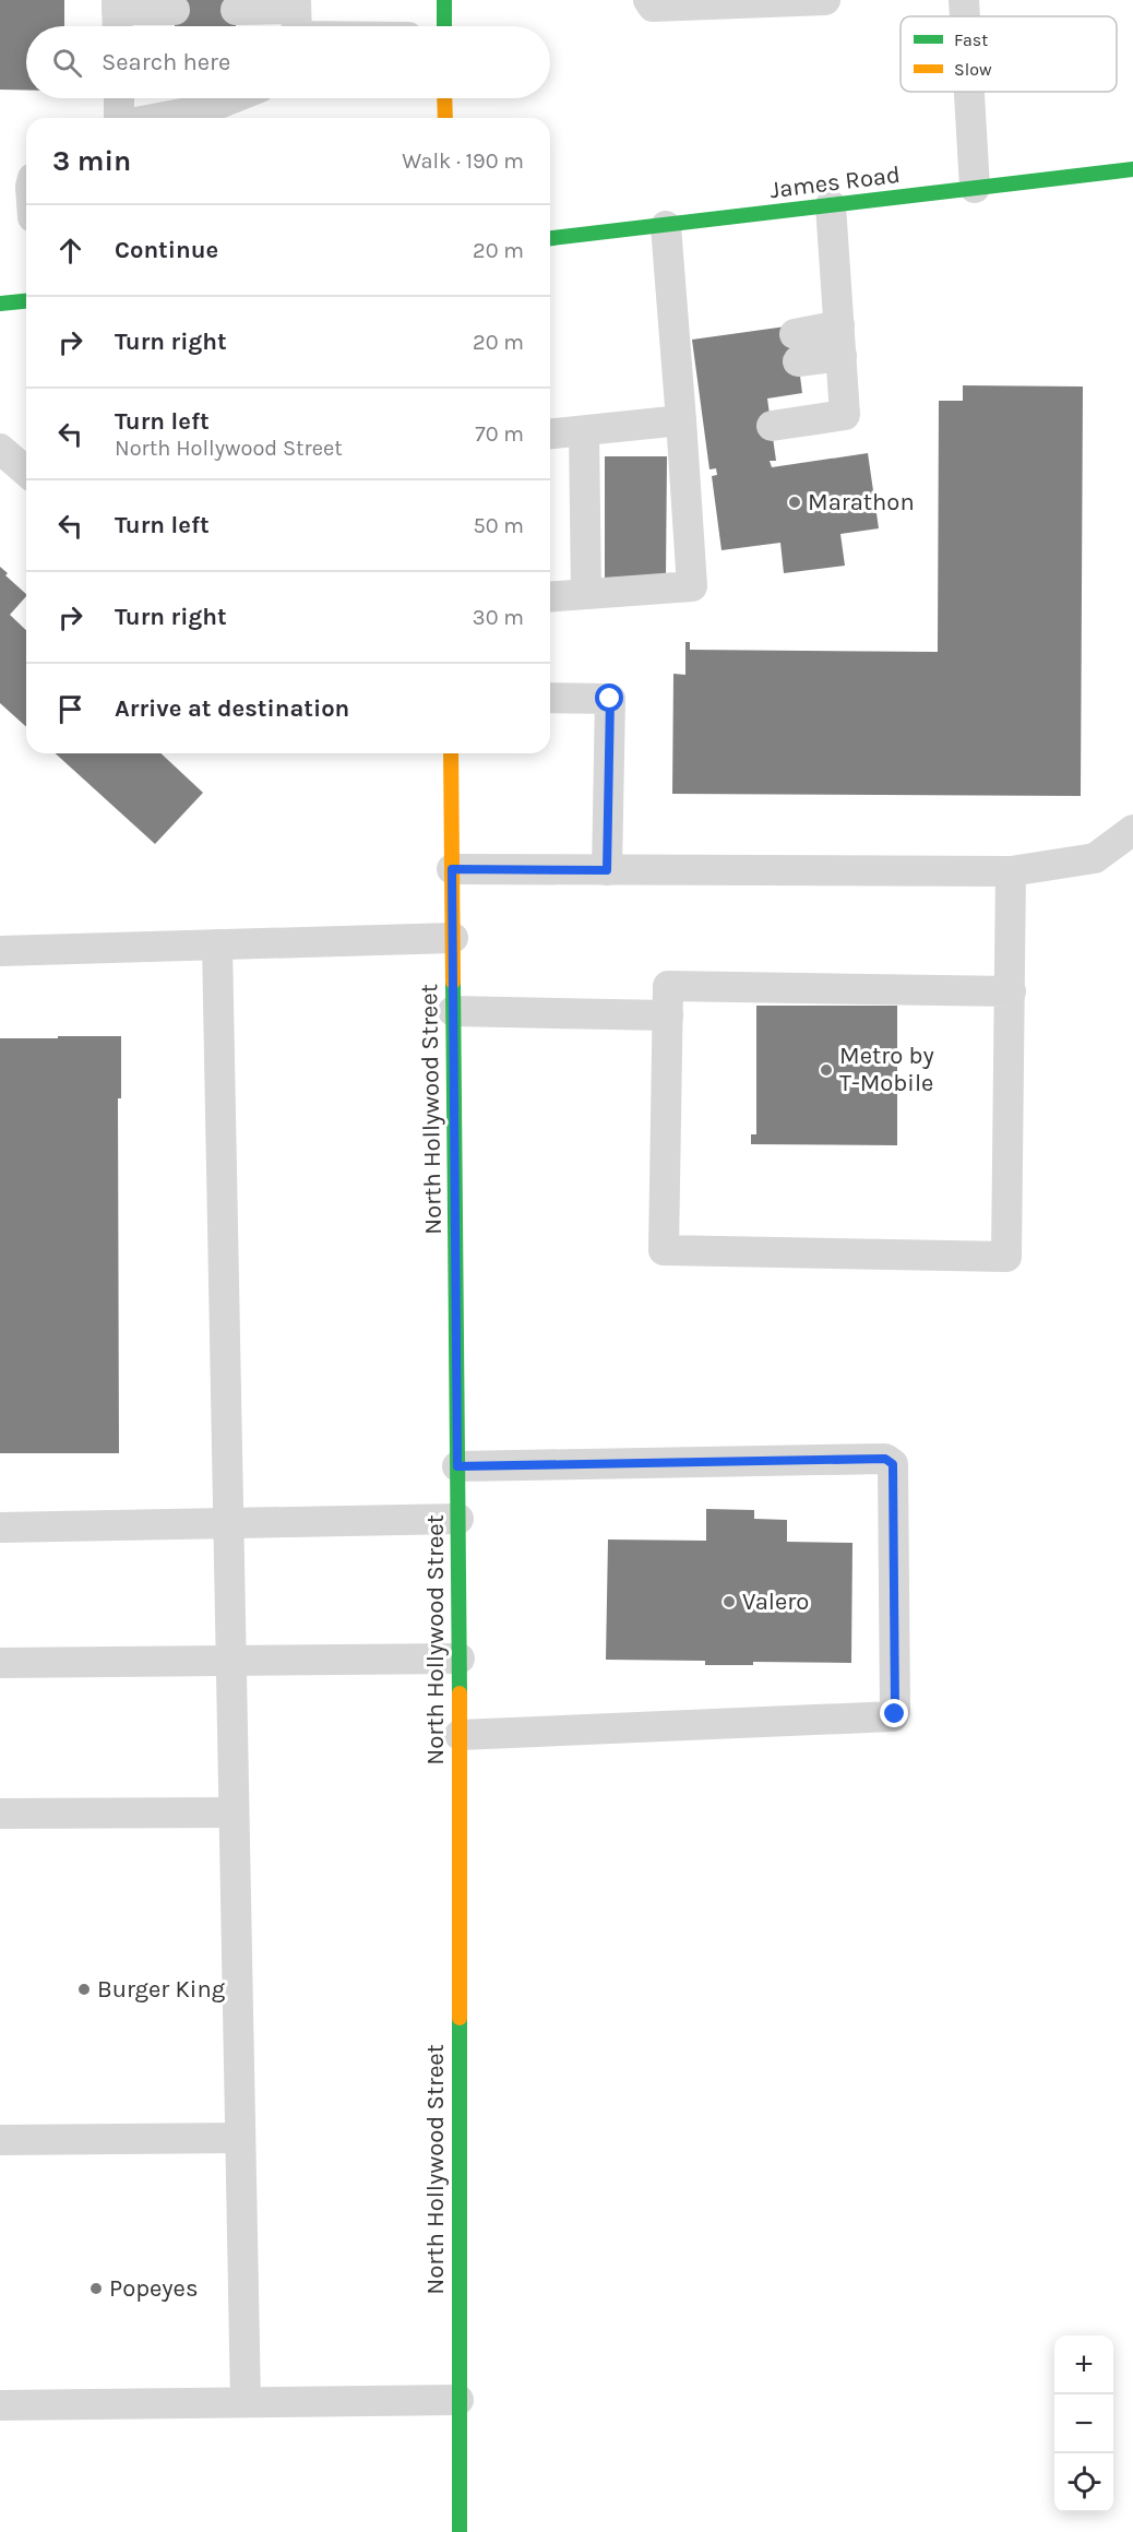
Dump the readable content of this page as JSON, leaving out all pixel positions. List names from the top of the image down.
{
  "streets": {
    "main road": ["James Road", "North Hollywood Street"]
  },
  "places": [
    "Marathon",
    "Metro by T-Mobile",
    "Valero",
    "Burger King",
    "Popeyes"
  ],
  "legend": ["Fast", "Slow"],
  "page": {
    "search": "Search here",
    "heading": ["3 min", "Walk · 190 m"],
    "list": [
      ["Continue", "20 m"],
      ["Turn right", "20 m"],
      ["Turn left", "North Hollywood Street", "70 m"],
      ["Turn left", "50 m"],
      ["Turn right", "30 m"],
      "Arrive at destination"
    ],
    "map_buttons": ["+", "−"]
  }
}
